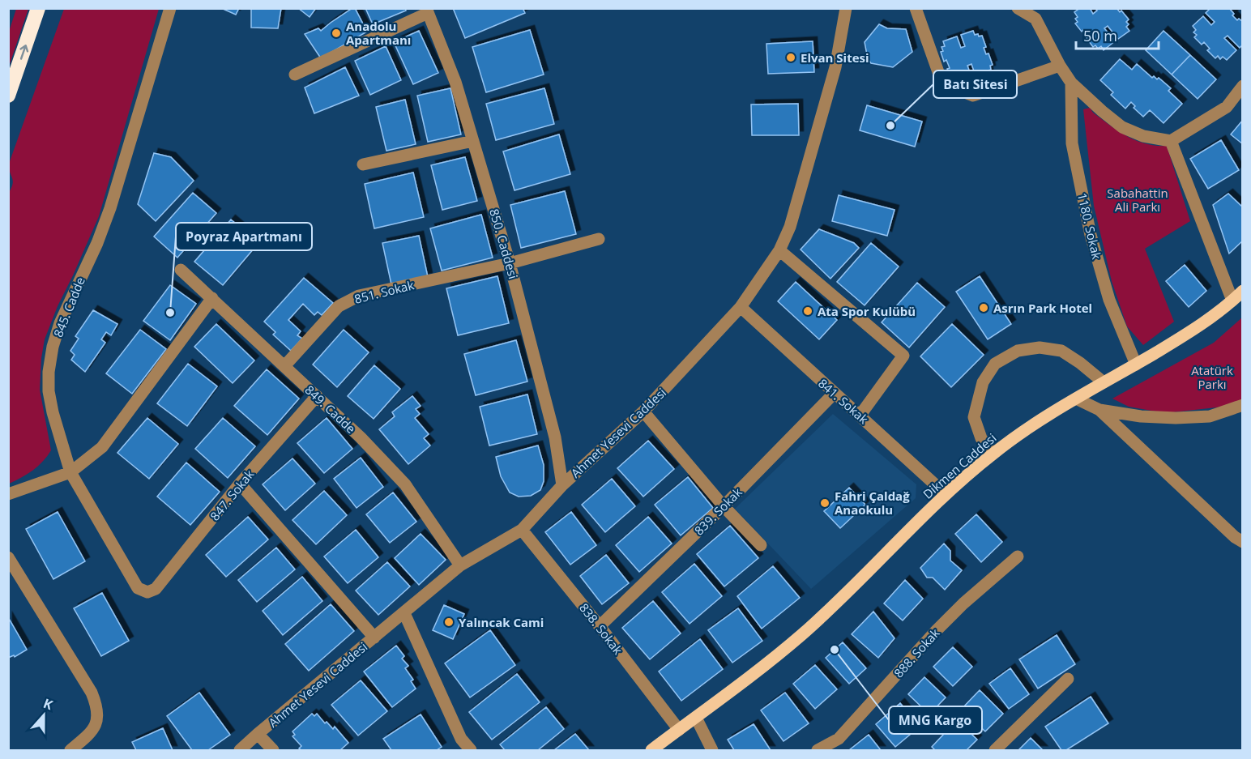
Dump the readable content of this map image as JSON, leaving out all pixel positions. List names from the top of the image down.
{
  "streets": {
    "main road": ["Dikmen Caddesi"],
    "street": [
      "1180. Sokak",
      "850. Caddesi",
      "851. Sokak",
      "845. Cadde",
      "841. Sokak",
      "849. Cadde",
      "Ahmet Yesevi Caddesi",
      "847. Sokak",
      "839. Sokak",
      "838. Sokak",
      "888. Sokak"
    ]
  },
  "crossings": [
    ["1180. Sokak", "Dikmen Caddesi"],
    ["850. Caddesi", "851. Sokak"],
    ["850. Caddesi", "Ahmet Yesevi Caddesi"],
    ["851. Sokak", "849. Cadde"],
    ["845. Cadde", "847. Sokak"],
    ["841. Sokak", "Ahmet Yesevi Caddesi"],
    ["841. Sokak", "Dikmen Caddesi"],
    ["841. Sokak", "839. Sokak"],
    ["849. Cadde", "Ahmet Yesevi Caddesi"],
    ["849. Cadde", "847. Sokak"],
    ["Ahmet Yesevi Caddesi", "838. Sokak"],
    ["Dikmen Caddesi", "838. Sokak"],
    ["839. Sokak", "838. Sokak"]
  ],
  "parks": ["Sabahattin Ali Parkı", "Atatürk Parkı"],
  "places": [
    "Anadolu Apartmanı",
    "Elvan Sitesi",
    "Batı Sitesi",
    "Asrın Park Hotel",
    "Ata Spor Kulübü",
    "Poyraz Apartmanı",
    "Fahri Çaldağ Anaokulu",
    "Yalıncak Cami",
    "MNG Kargo"
  ],
  "scale_bar": "50 m",
  "north": "top"
}
